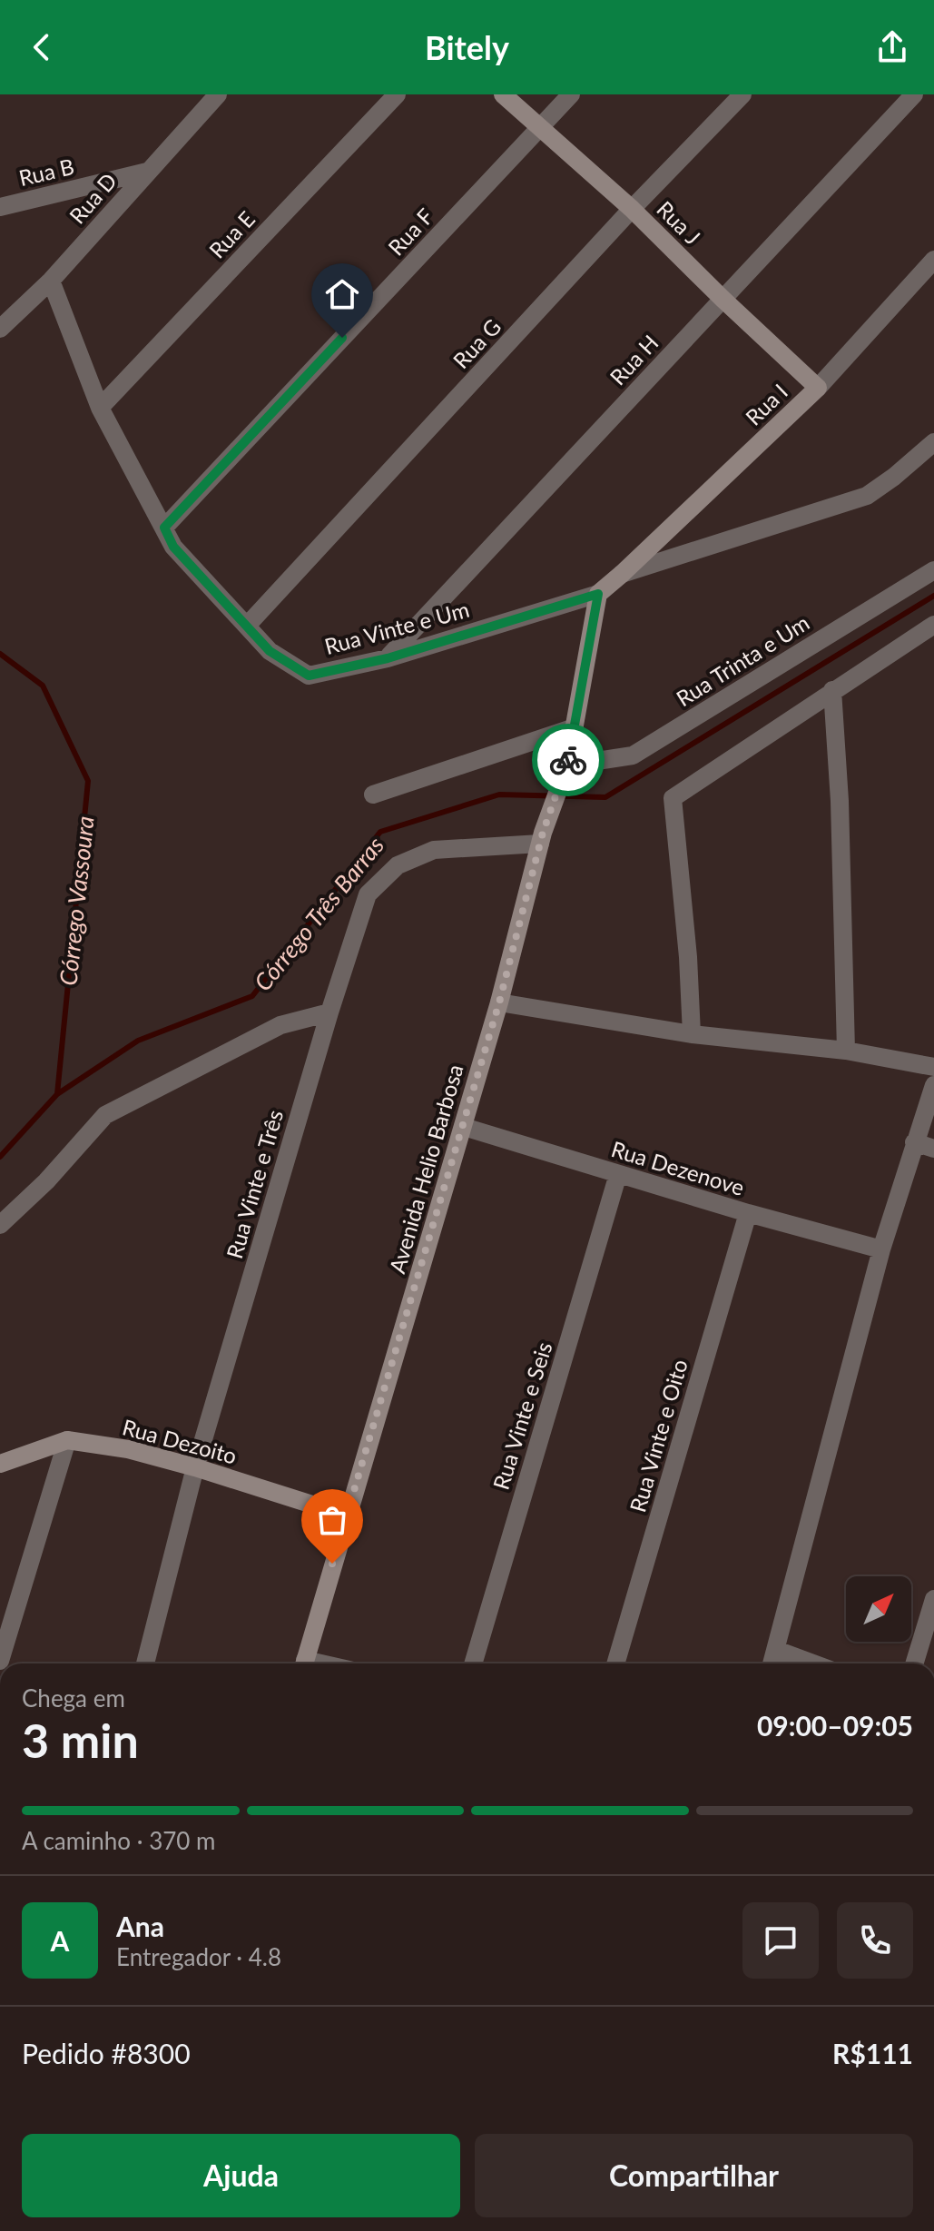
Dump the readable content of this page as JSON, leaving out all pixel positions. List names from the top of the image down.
{
  "streets": {
    "street": [
      "Rua B",
      "Rua D",
      "Rua J",
      "Rua F",
      "Rua E",
      "Rua G",
      "Rua H",
      "Rua I",
      "Rua Vinte e Um",
      "Rua Trinta e Um",
      "Rua Dezenove",
      "Avenida Helio Barbosa",
      "Rua Vinte e Três",
      "Rua Vinte e Seis",
      "Rua Vinte e Oito",
      "Rua Dezoito"
    ]
  },
  "crossings": [
    ["Rua B", "Rua D"],
    ["Rua D", "Rua Vinte e Um"],
    ["Rua J", "Rua F"],
    ["Rua J", "Rua G"],
    ["Rua J", "Rua H"],
    ["Rua J", "Rua I"],
    ["Rua F", "Rua Vinte e Um"],
    ["Rua E", "Rua Vinte e Um"],
    ["Rua G", "Rua Vinte e Um"],
    ["Rua H", "Rua Vinte e Um"],
    ["Rua I", "Rua Vinte e Um"],
    ["Rua Vinte e Um", "Avenida Helio Barbosa"],
    ["Rua Trinta e Um", "Avenida Helio Barbosa"],
    ["Rua Dezenove", "Avenida Helio Barbosa"],
    ["Rua Dezenove", "Rua Vinte e Seis"],
    ["Rua Dezenove", "Rua Vinte e Oito"],
    ["Avenida Helio Barbosa", "Rua Vinte e Três"],
    ["Avenida Helio Barbosa", "Rua Dezoito"],
    ["Rua Vinte e Três", "Rua Dezoito"]
  ],
  "water": ["Córrego Vassoura", "Córrego Três Barras"],
  "north": "top right",
  "page": {
    "header": "Bitely",
    "heading": ["3 min", "Chega em", "09:00–09:05"],
    "panel": [
      "Ana",
      "Entregador · 4.8",
      "Pedido #8300",
      "R$111"
    ],
    "bar": "A caminho · 370 m",
    "round": "A",
    "buttons": ["Ajuda", "Compartilhar"]
  }
}
